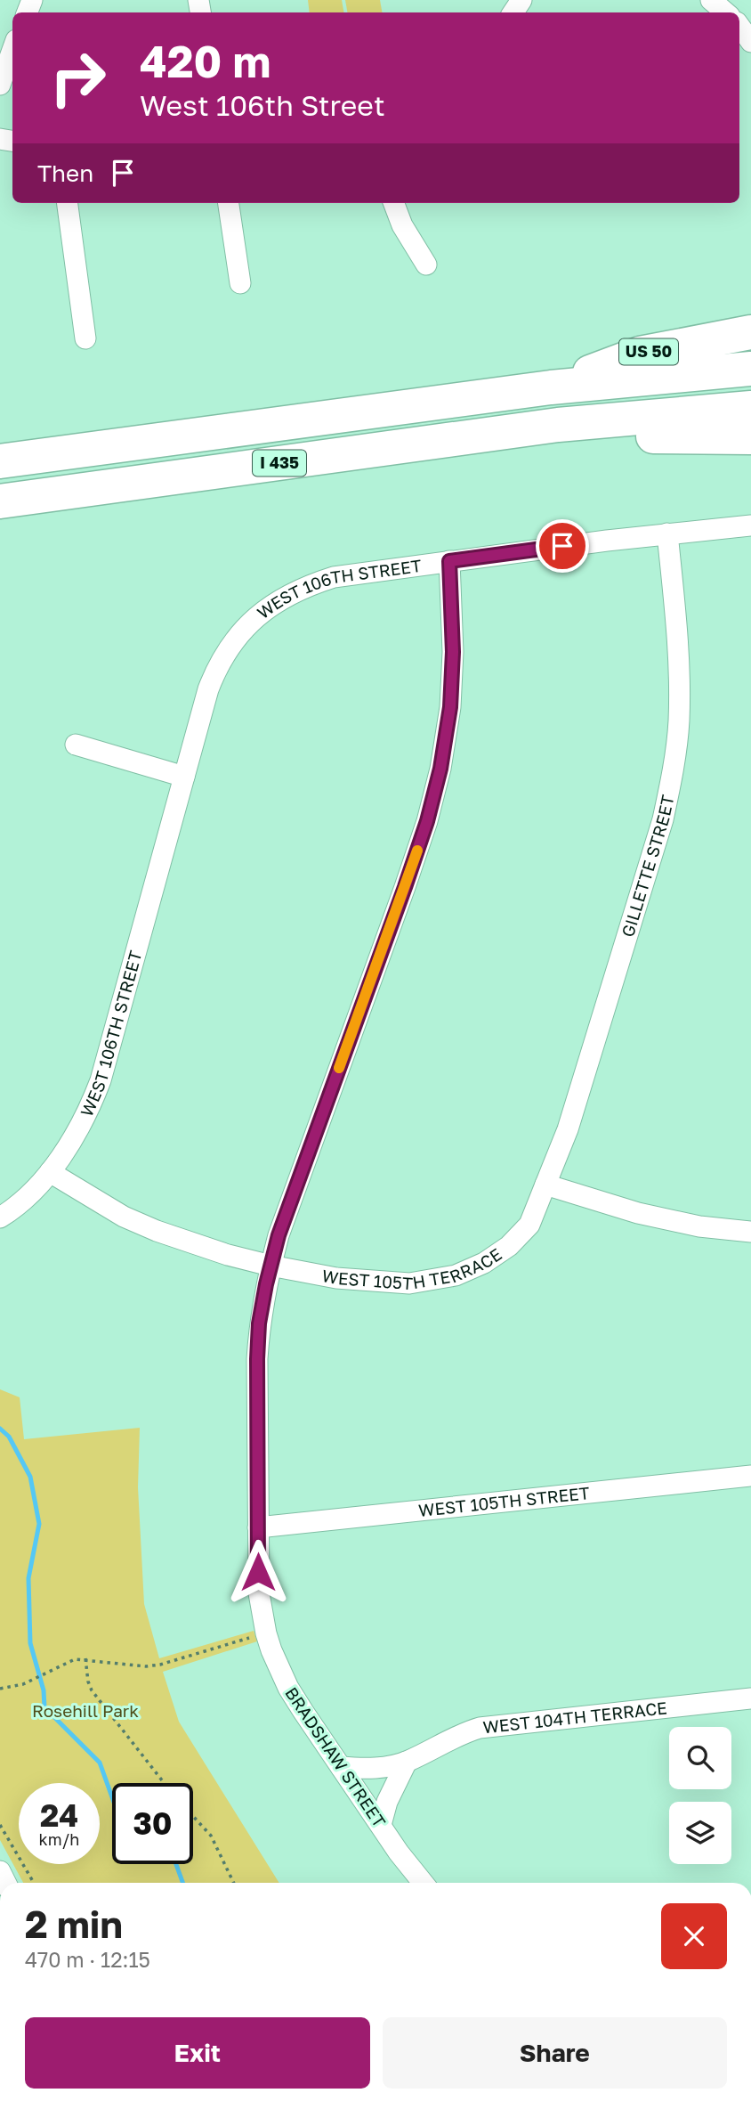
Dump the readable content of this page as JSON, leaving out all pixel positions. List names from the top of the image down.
{
  "streets": {
    "highway": ["US 50", "I 435"],
    "street": [
      "WEST 106TH STREET",
      "GILLETTE STREET",
      "WEST 105TH TERRACE",
      "WEST 105TH STREET",
      "WEST 104TH TERRACE",
      "BRADSHAW STREET"
    ]
  },
  "crossings": [
    ["US 50", "I 435"],
    ["WEST 106TH STREET", "GILLETTE STREET"],
    ["WEST 106TH STREET", "WEST 105TH TERRACE"],
    ["WEST 106TH STREET", "BRADSHAW STREET"],
    ["GILLETTE STREET", "WEST 105TH TERRACE"],
    ["WEST 105TH TERRACE", "BRADSHAW STREET"],
    ["WEST 105TH STREET", "BRADSHAW STREET"],
    ["WEST 104TH TERRACE", "BRADSHAW STREET"]
  ],
  "parks": ["Rosehill Park"],
  "page": {
    "turn": ["420 m", "West 106th Street"],
    "then": "Then",
    "speed": "24 km/h",
    "limit": "30",
    "heading": ["2 min", "470 m · 12:15"],
    "buttons": ["Exit", "Share"]
  }
}
